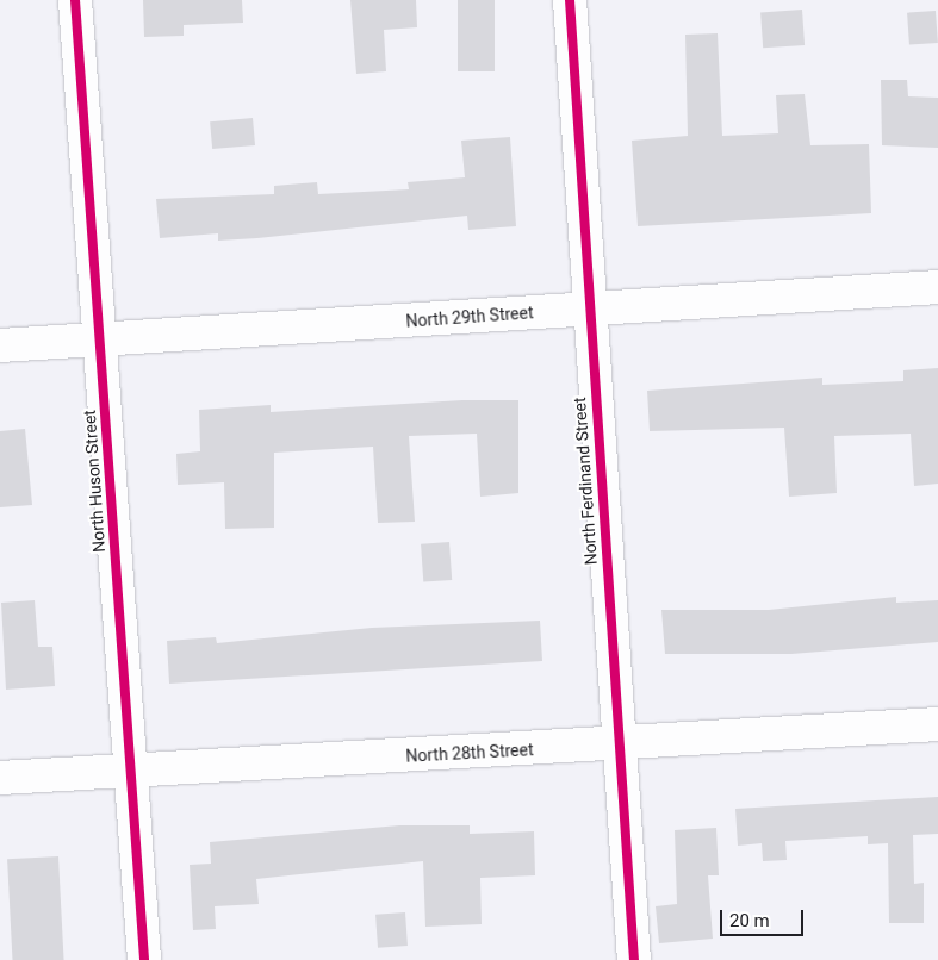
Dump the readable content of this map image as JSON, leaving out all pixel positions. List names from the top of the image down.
{
  "streets": {
    "street": [
      "North 29th Street",
      "North Huson Street",
      "North Ferdinand Street",
      "North 28th Street"
    ]
  },
  "crossings": [
    ["North 29th Street", "North Huson Street"],
    ["North 29th Street", "North Ferdinand Street"],
    ["North Huson Street", "North 28th Street"],
    ["North Ferdinand Street", "North 28th Street"]
  ],
  "scale_bar": "20 m"
}
